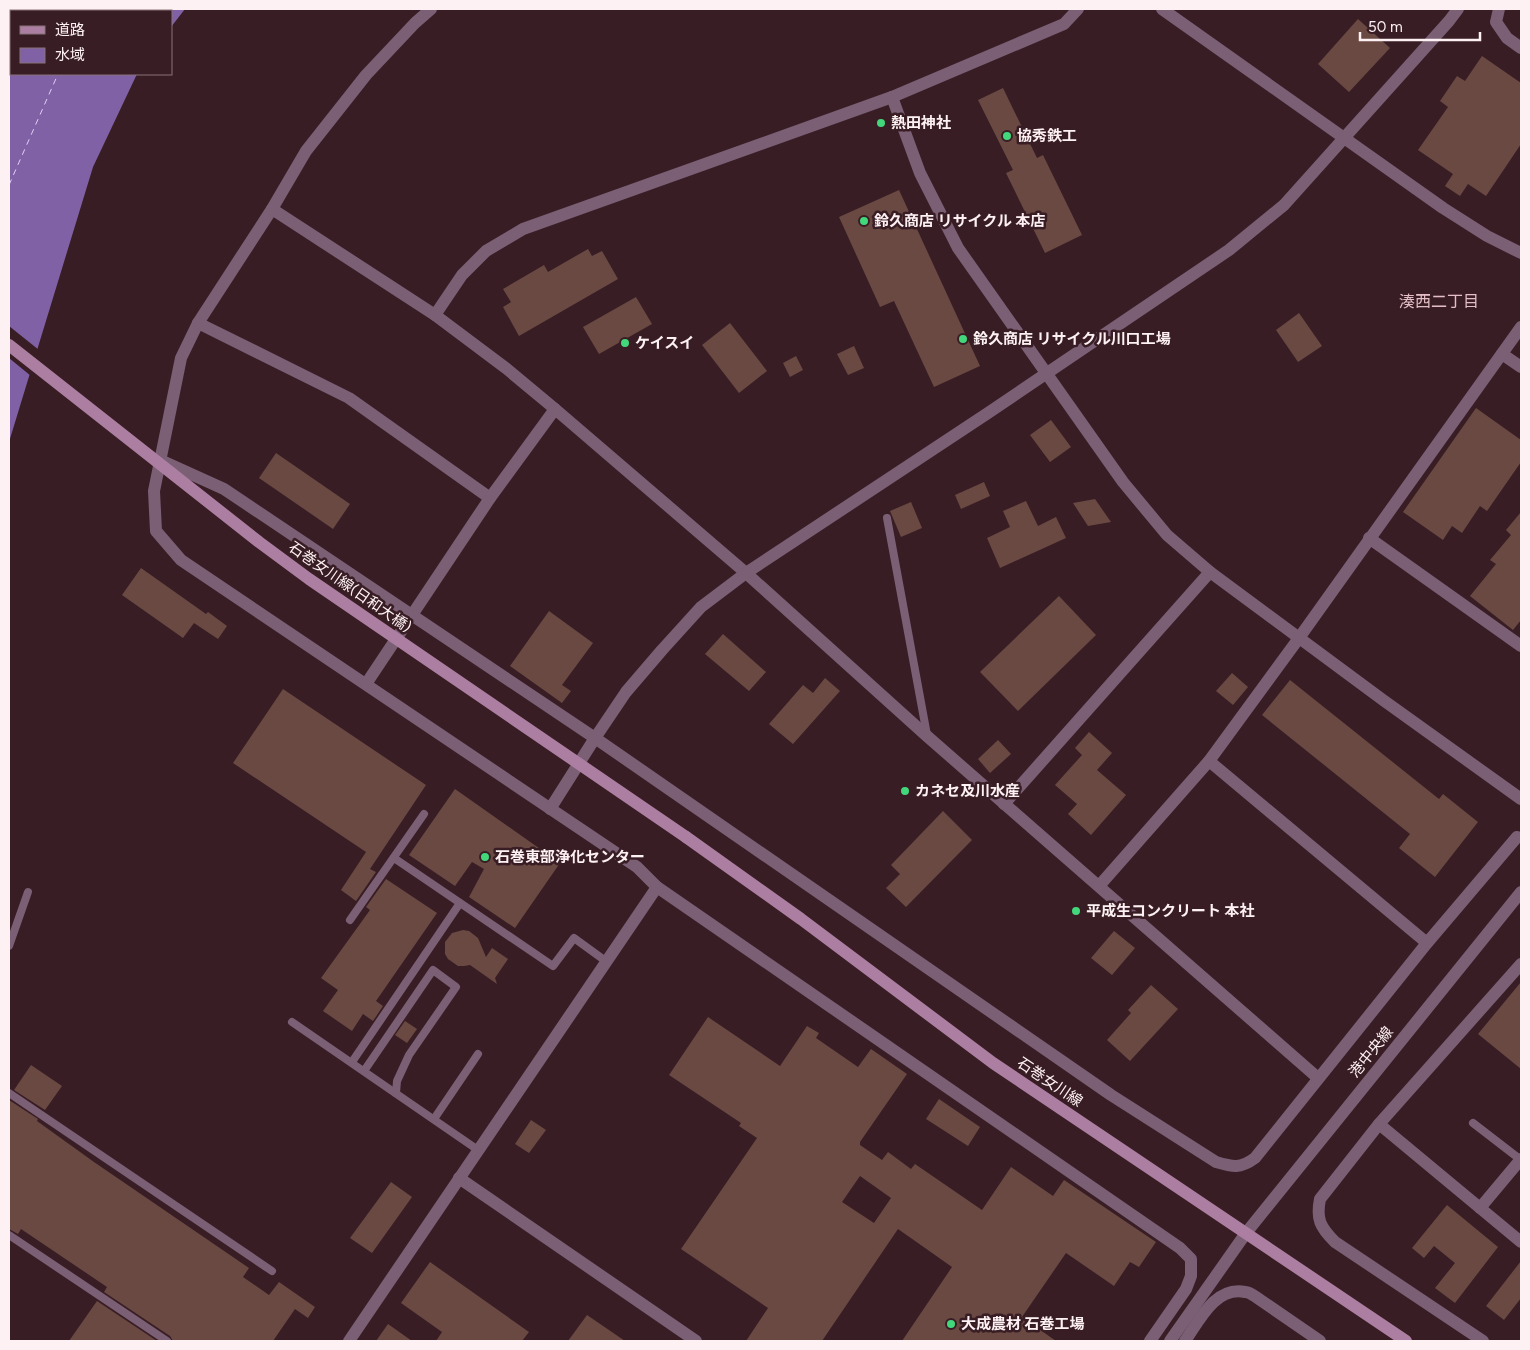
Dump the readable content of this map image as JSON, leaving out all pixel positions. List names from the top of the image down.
{
  "streets": {
    "main road": ["石巻女川線(日和大橋)", "石巻女川線"],
    "street": ["港中央線"]
  },
  "crossings": [
    ["石巻女川線(日和大橋)", "石巻女川線"],
    ["港中央線", "石巻女川線"]
  ],
  "districts": ["湊西二丁目"],
  "places": [
    "熱田神社",
    "協秀鉄工",
    "鈴久商店 リサイクル 本店",
    "鈴久商店 リサイクル川口工場",
    "ケイスイ",
    "カネセ及川水産",
    "石巻東部浄化センター",
    "平成生コンクリート 本社",
    "大成農材 石巻工場"
  ],
  "legend": ["道路", "水域"],
  "scale_bar": "50 m"
}
